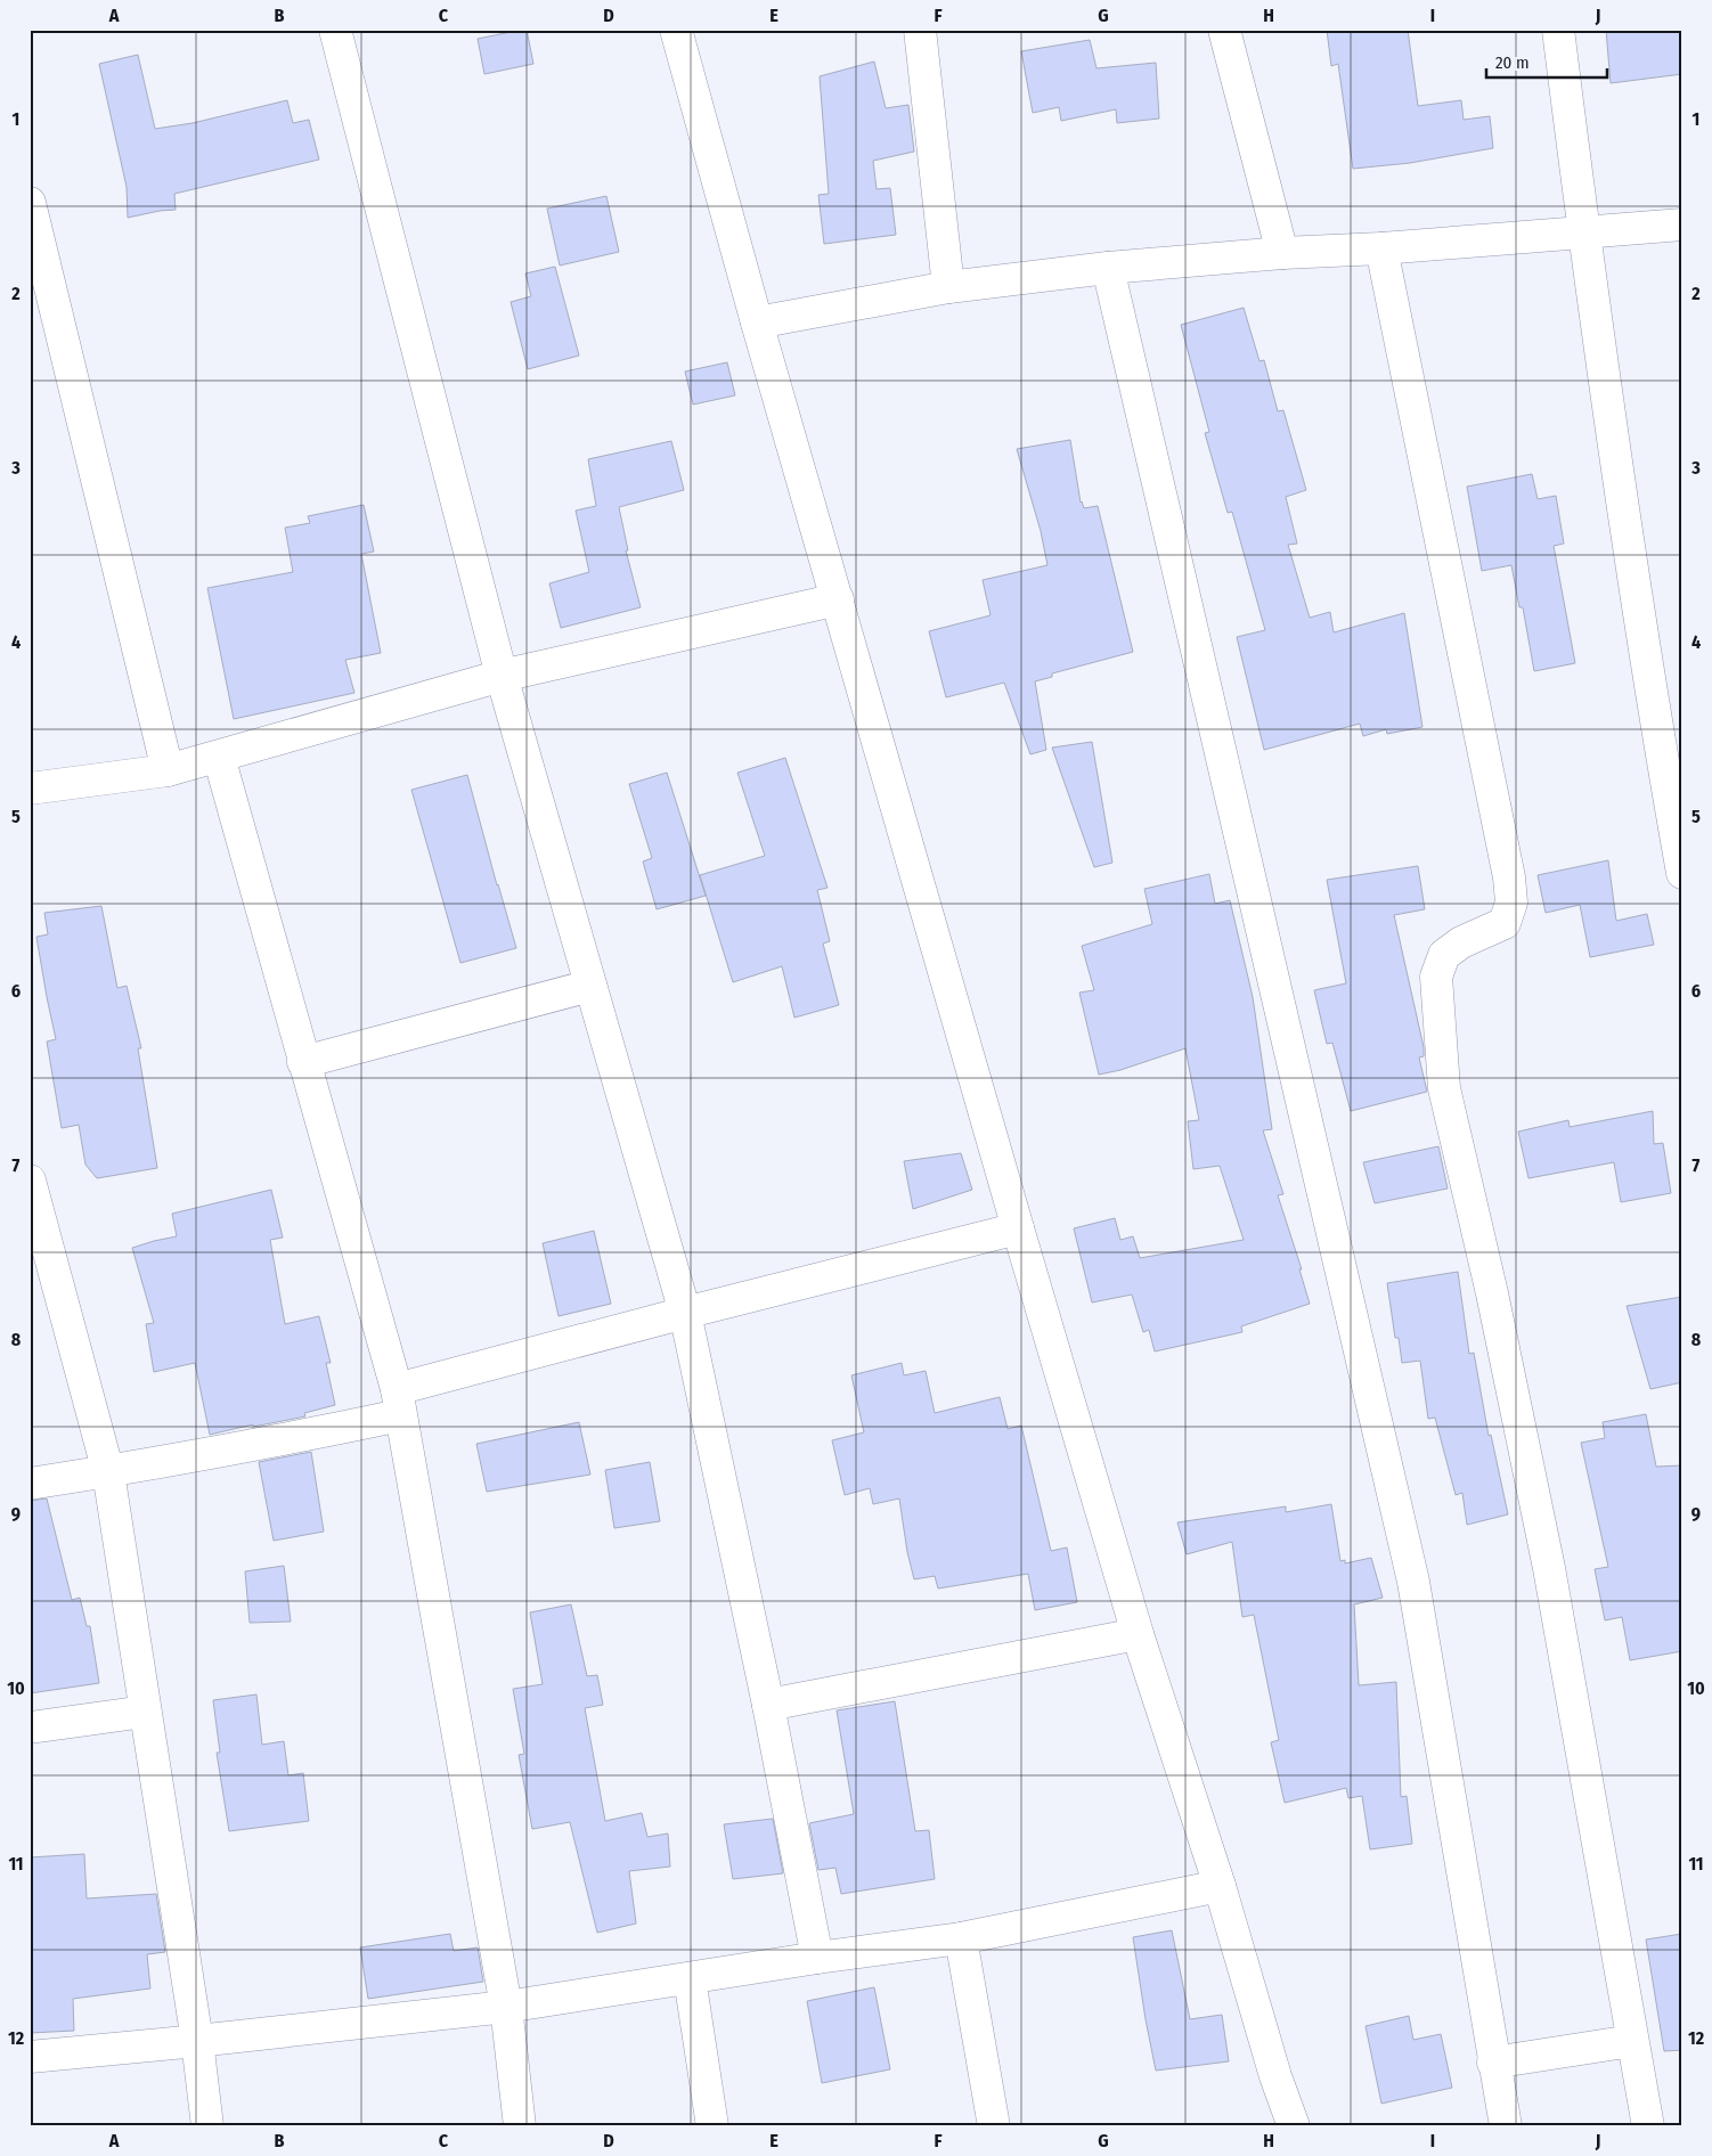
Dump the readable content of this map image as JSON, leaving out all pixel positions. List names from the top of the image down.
{
  "scale_bar": "20 m",
  "grid": {
    "columns": [
      "A",
      "B",
      "C",
      "D",
      "E",
      "F",
      "G",
      "H",
      "I",
      "J"
    ],
    "rows": [
      "1",
      "2",
      "3",
      "4",
      "5",
      "6",
      "7",
      "8",
      "9",
      "10",
      "11",
      "12"
    ]
  }
}
